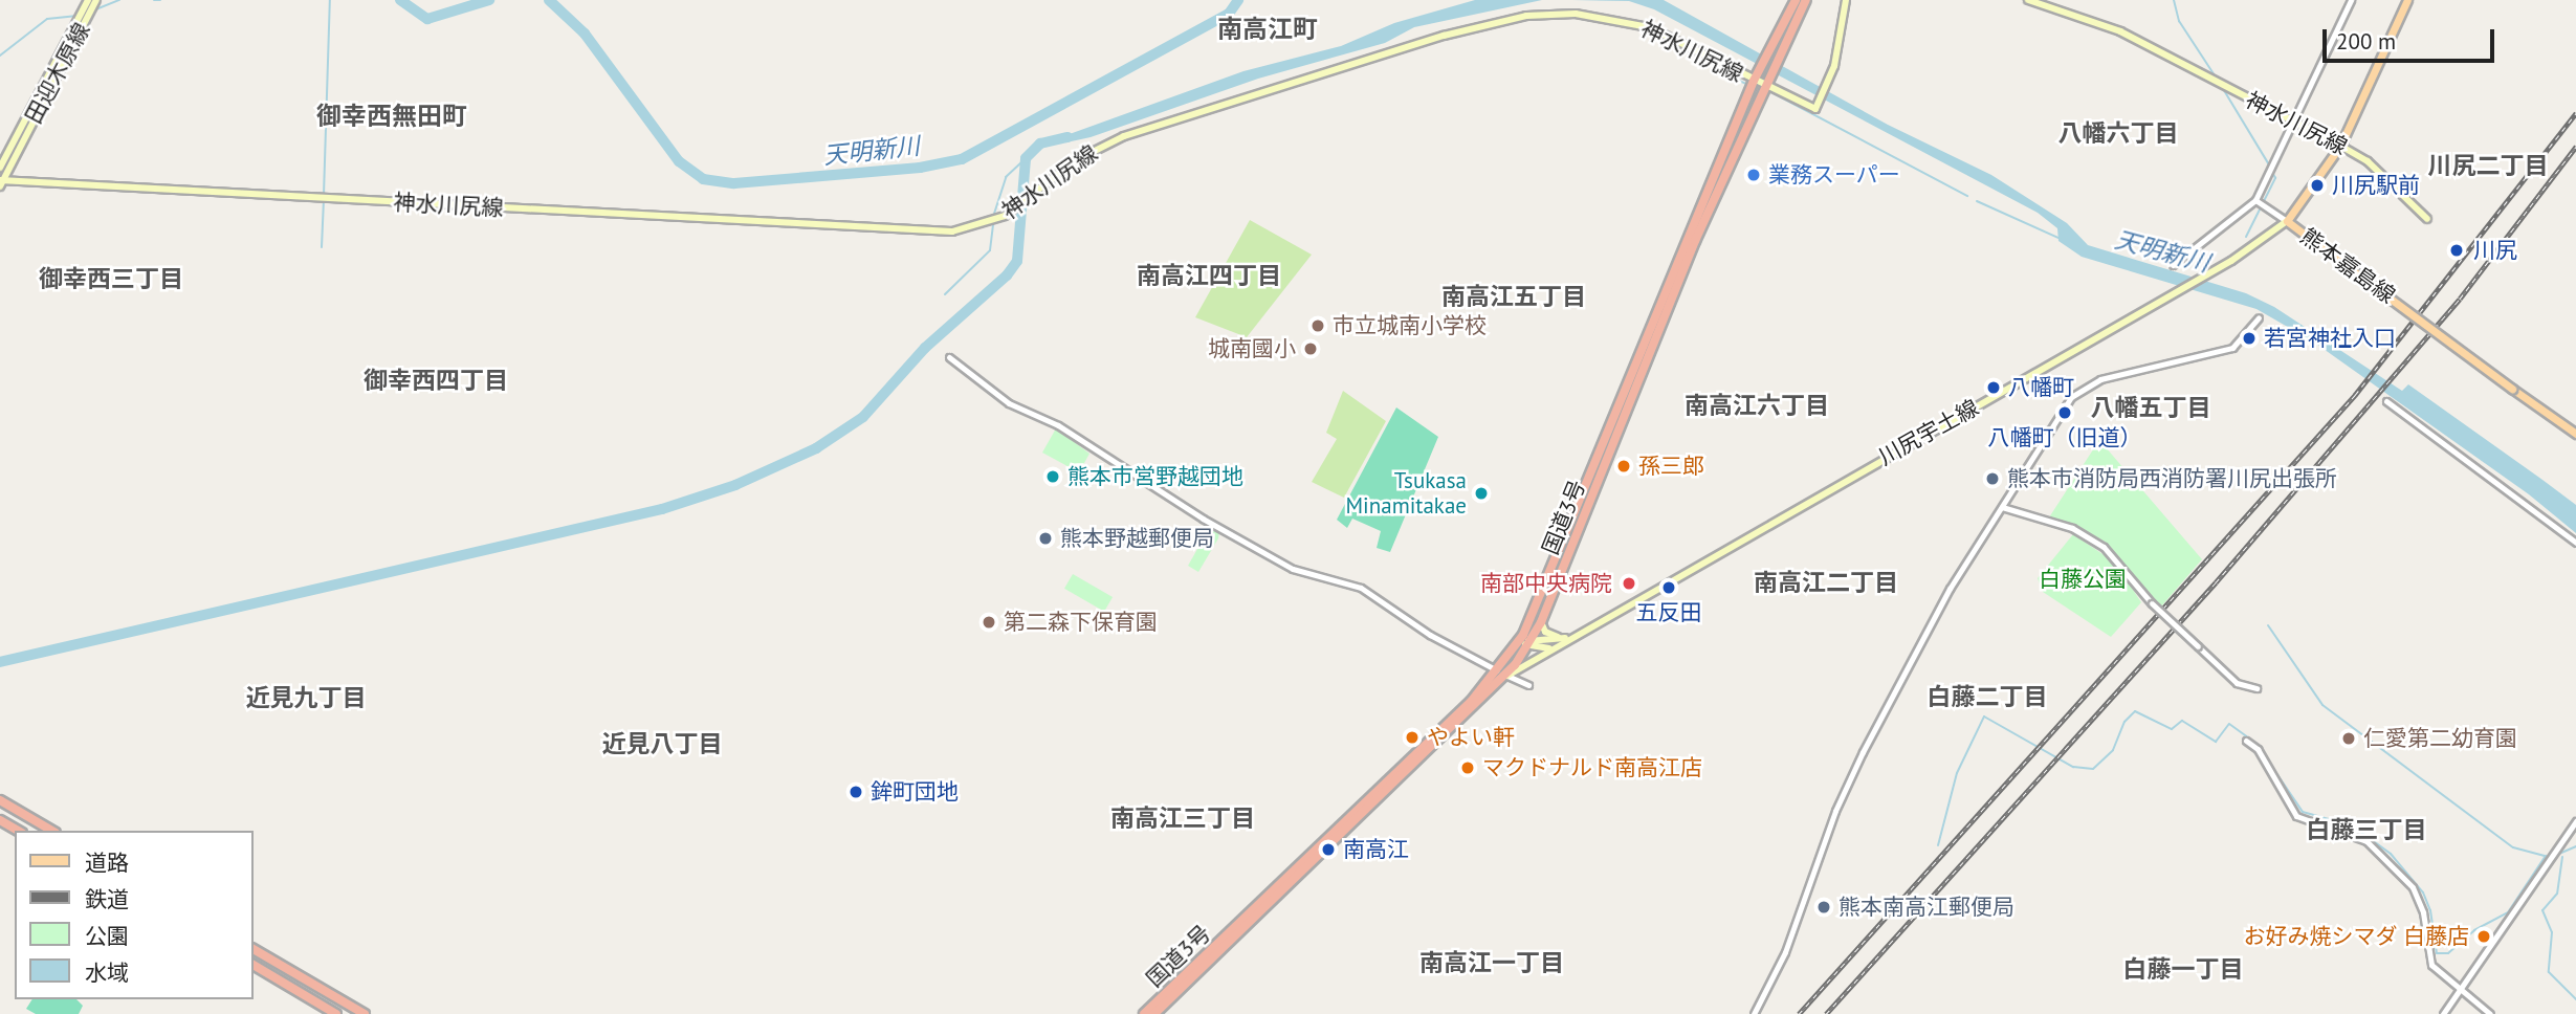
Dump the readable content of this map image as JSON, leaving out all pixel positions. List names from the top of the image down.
{
  "streets": {
    "highway": ["国道3号"],
    "main road": [
      "神水川尻線",
      "田迎木原線",
      "熊本嘉島線",
      "川尻宇土線"
    ]
  },
  "crossings": [
    ["神水川尻線", "田迎木原線"],
    ["神水川尻線", "熊本嘉島線"],
    ["神水川尻線", "国道3号"],
    ["熊本嘉島線", "川尻宇土線"],
    ["川尻宇土線", "国道3号"]
  ],
  "districts": [
    "南高江町",
    "御幸西無田町",
    "八幡六丁目",
    "川尻二丁目",
    "南高江四丁目",
    "御幸西三丁目",
    "南高江五丁目",
    "御幸西四丁目",
    "南高江六丁目",
    "八幡五丁目",
    "南高江二丁目",
    "白藤二丁目",
    "近見九丁目",
    "近見八丁目",
    "南高江三丁目",
    "白藤三丁目",
    "南高江一丁目",
    "白藤一丁目"
  ],
  "water": ["天明新川"],
  "parks": ["白藤公園"],
  "places": [
    "業務スーパー",
    "川尻駅前",
    "川尻",
    "市立城南小学校",
    "若宮神社入口",
    "城南國小",
    "八幡町",
    "八幡町（旧道）",
    "孫三郎",
    "熊本市営野越団地",
    "熊本市消防局西消防署川尻出張所",
    "Tsukasa Minamitakae",
    "熊本野越郵便局",
    "南部中央病院",
    "五反田",
    "第二森下保育園",
    "やよい軒",
    "仁愛第二幼育園",
    "マクドナルド南高江店",
    "鉾町団地",
    "南高江",
    "熊本南高江郵便局",
    "お好み焼シマダ 白藤店"
  ],
  "legend": [
    "道路",
    "鉄道",
    "公園",
    "水域"
  ],
  "scale_bar": "200 m"
}
